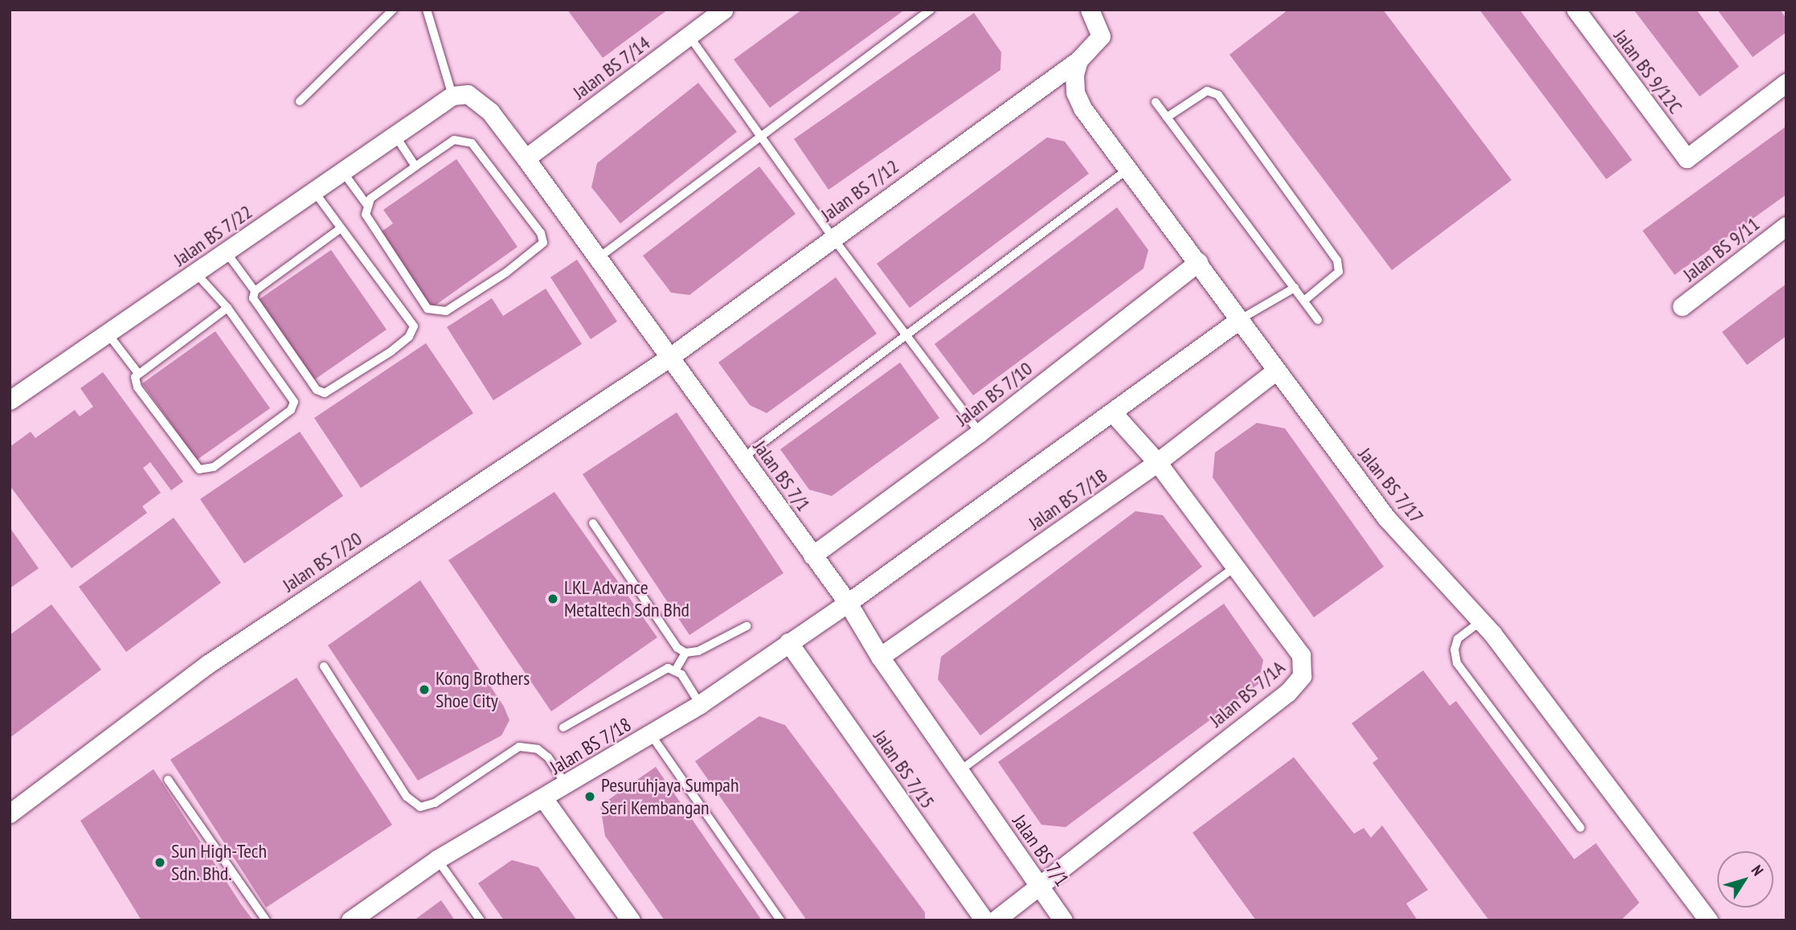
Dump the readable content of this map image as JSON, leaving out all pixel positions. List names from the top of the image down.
{
  "streets": {
    "street": [
      "Jalan BS 7/14",
      "Jalan BS 9/12C",
      "Jalan BS 7/12",
      "Jalan BS 7/22",
      "Jalan BS 9/11",
      "Jalan BS 7/10",
      "Jalan BS 7/1",
      "Jalan BS 7/17",
      "Jalan BS 7/1B",
      "Jalan BS 7/20",
      "Jalan BS 7/1A",
      "Jalan BS 7/18",
      "Jalan BS 7/15"
    ]
  },
  "crossings": [
    ["Jalan BS 7/14", "Jalan BS 7/1"],
    ["Jalan BS 7/12", "Jalan BS 7/1"],
    ["Jalan BS 7/12", "Jalan BS 7/17"],
    ["Jalan BS 7/12", "Jalan BS 7/20"],
    ["Jalan BS 7/22", "Jalan BS 7/1"],
    ["Jalan BS 7/10", "Jalan BS 7/1"],
    ["Jalan BS 7/10", "Jalan BS 7/17"],
    ["Jalan BS 7/1", "Jalan BS 7/1B"],
    ["Jalan BS 7/1", "Jalan BS 7/20"],
    ["Jalan BS 7/1", "Jalan BS 7/1A"],
    ["Jalan BS 7/1", "Jalan BS 7/18"],
    ["Jalan BS 7/17", "Jalan BS 7/1B"],
    ["Jalan BS 7/1B", "Jalan BS 7/1A"],
    ["Jalan BS 7/18", "Jalan BS 7/15"]
  ],
  "places": [
    "LKL Advance Metaltech Sdn Bhd",
    "Kong Brothers Shoe City",
    "Pesuruhjaya Sumpah Seri Kembangan",
    "Sun High-Tech Sdn. Bhd."
  ],
  "north": "top right"
}
